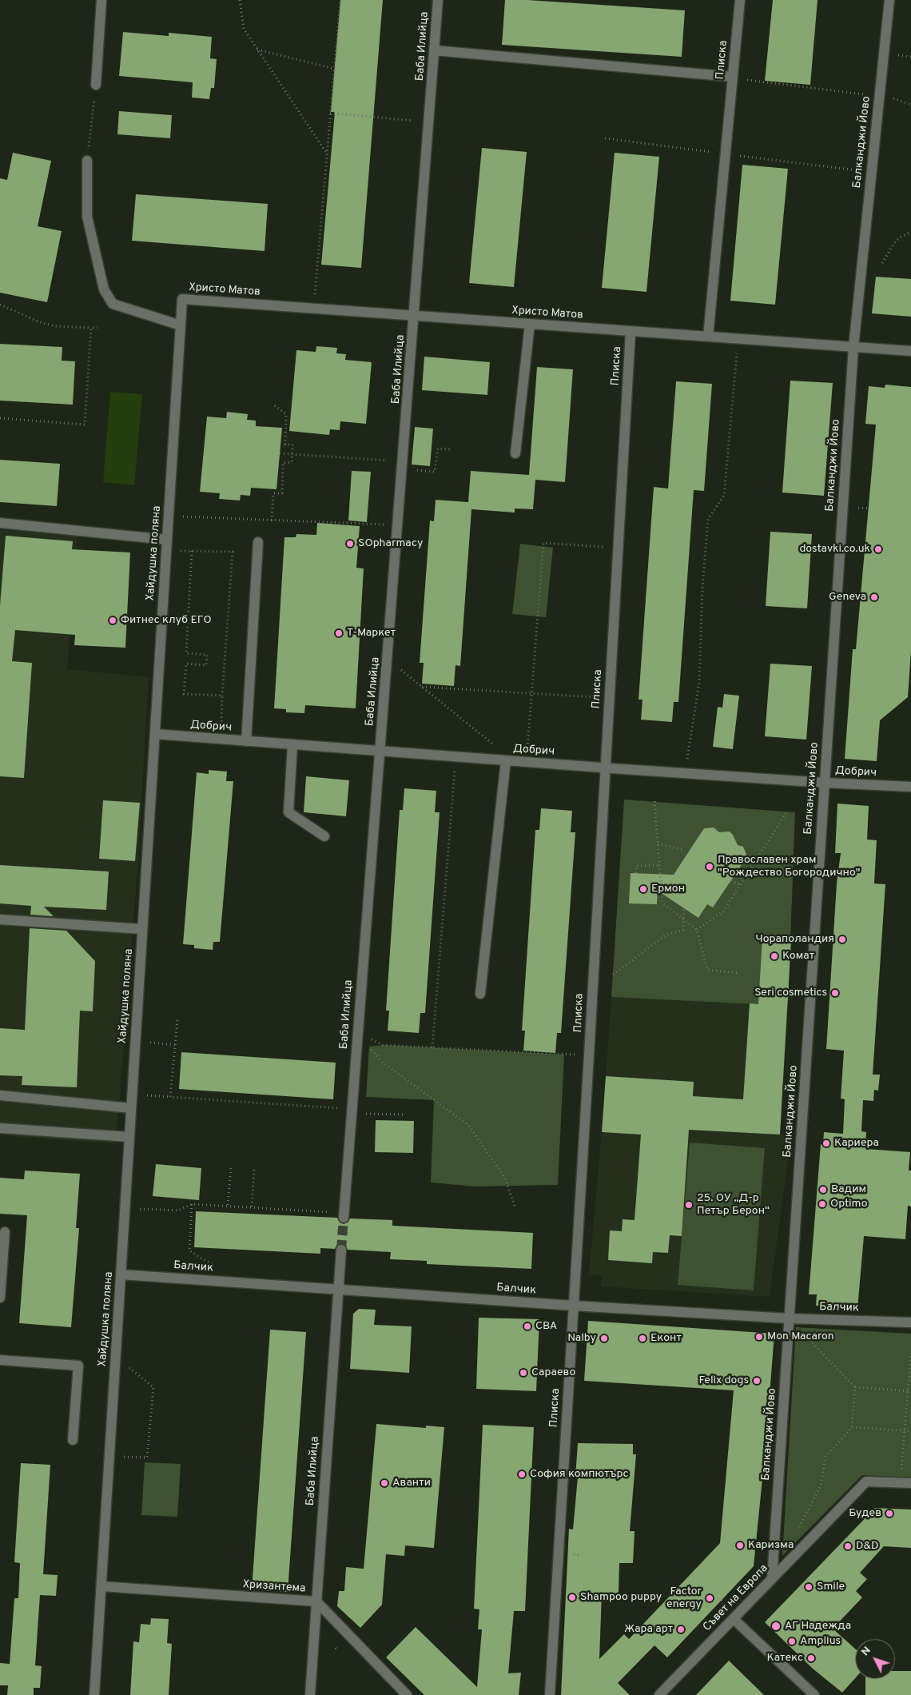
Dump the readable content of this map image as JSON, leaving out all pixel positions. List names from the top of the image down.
{
  "streets": {
    "street": [
      "Баба Илийца",
      "Плиска",
      "Балканджи Йово",
      "Христо Матов",
      "Хайдушка поляна",
      "Добрич",
      "Балчик",
      "Хризантема",
      "Съвет на Европа"
    ]
  },
  "crossings": [
    ["Баба Илийца", "Христо Матов"],
    ["Баба Илийца", "Добрич"],
    ["Баба Илийца", "Балчик"],
    ["Баба Илийца", "Хризантема"],
    ["Плиска", "Христо Матов"],
    ["Плиска", "Добрич"],
    ["Плиска", "Балчик"],
    ["Балканджи Йово", "Христо Матов"],
    ["Балканджи Йово", "Добрич"],
    ["Балканджи Йово", "Балчик"],
    ["Балканджи Йово", "Съвет на Европа"],
    ["Христо Матов", "Хайдушка поляна"],
    ["Хайдушка поляна", "Добрич"],
    ["Хайдушка поляна", "Балчик"],
    ["Хайдушка поляна", "Хризантема"]
  ],
  "places": [
    "SOpharmacy",
    "dostavki.co.uk",
    "Geneva",
    "Фитнес клуб ЕГО",
    "Т-Маркет",
    "Православен храм \"Рождество Богородично\"",
    "Ермон",
    "Чораполандия",
    "Комат",
    "Seri cosmetics",
    "Кариера",
    "Вадим",
    "Optimo",
    "25. ОУ „Д-р Петър Берон“",
    "CBA",
    "Mon Macaron",
    "Nalby",
    "Еконт",
    "Сараево",
    "Felix dogs",
    "София компютърс",
    "Аванти",
    "Будев",
    "Каризма",
    "D&D",
    "Smile",
    "Shampoo puppy",
    "Factor energy",
    "АГ Надежда",
    "Жара арт",
    "Amplius",
    "Катекс"
  ],
  "north": "top left"
}
